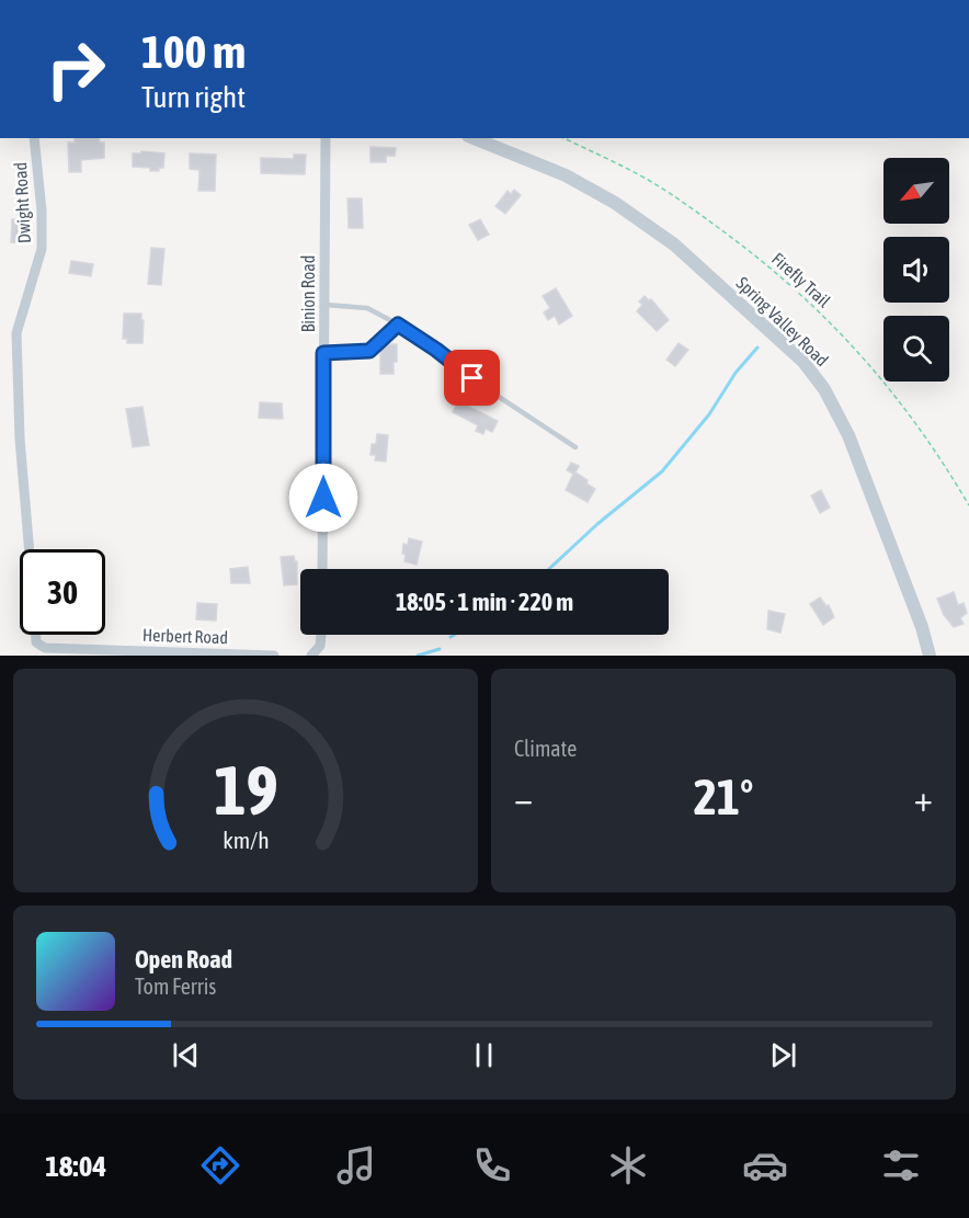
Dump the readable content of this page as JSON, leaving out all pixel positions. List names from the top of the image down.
{
  "streets": {
    "street": [
      "Dwight Road",
      "Binion Road",
      "Spring Valley Road",
      "Herbert Road"
    ],
    "path": ["Firefly Trail"]
  },
  "crossings": [
    ["Dwight Road", "Herbert Road"]
  ],
  "north": "bottom left",
  "page": {
    "turn": ["100 m", "Turn right"],
    "limit": "30",
    "trip": "18:05 · 1 min · 220 m",
    "tile": "Climate",
    "heat": ["−", "21°", "+"],
    "song": ["Open Road", "Tom Ferris"],
    "tabs": "18:04",
    "gauge": ["19", "km/h"]
  }
}
